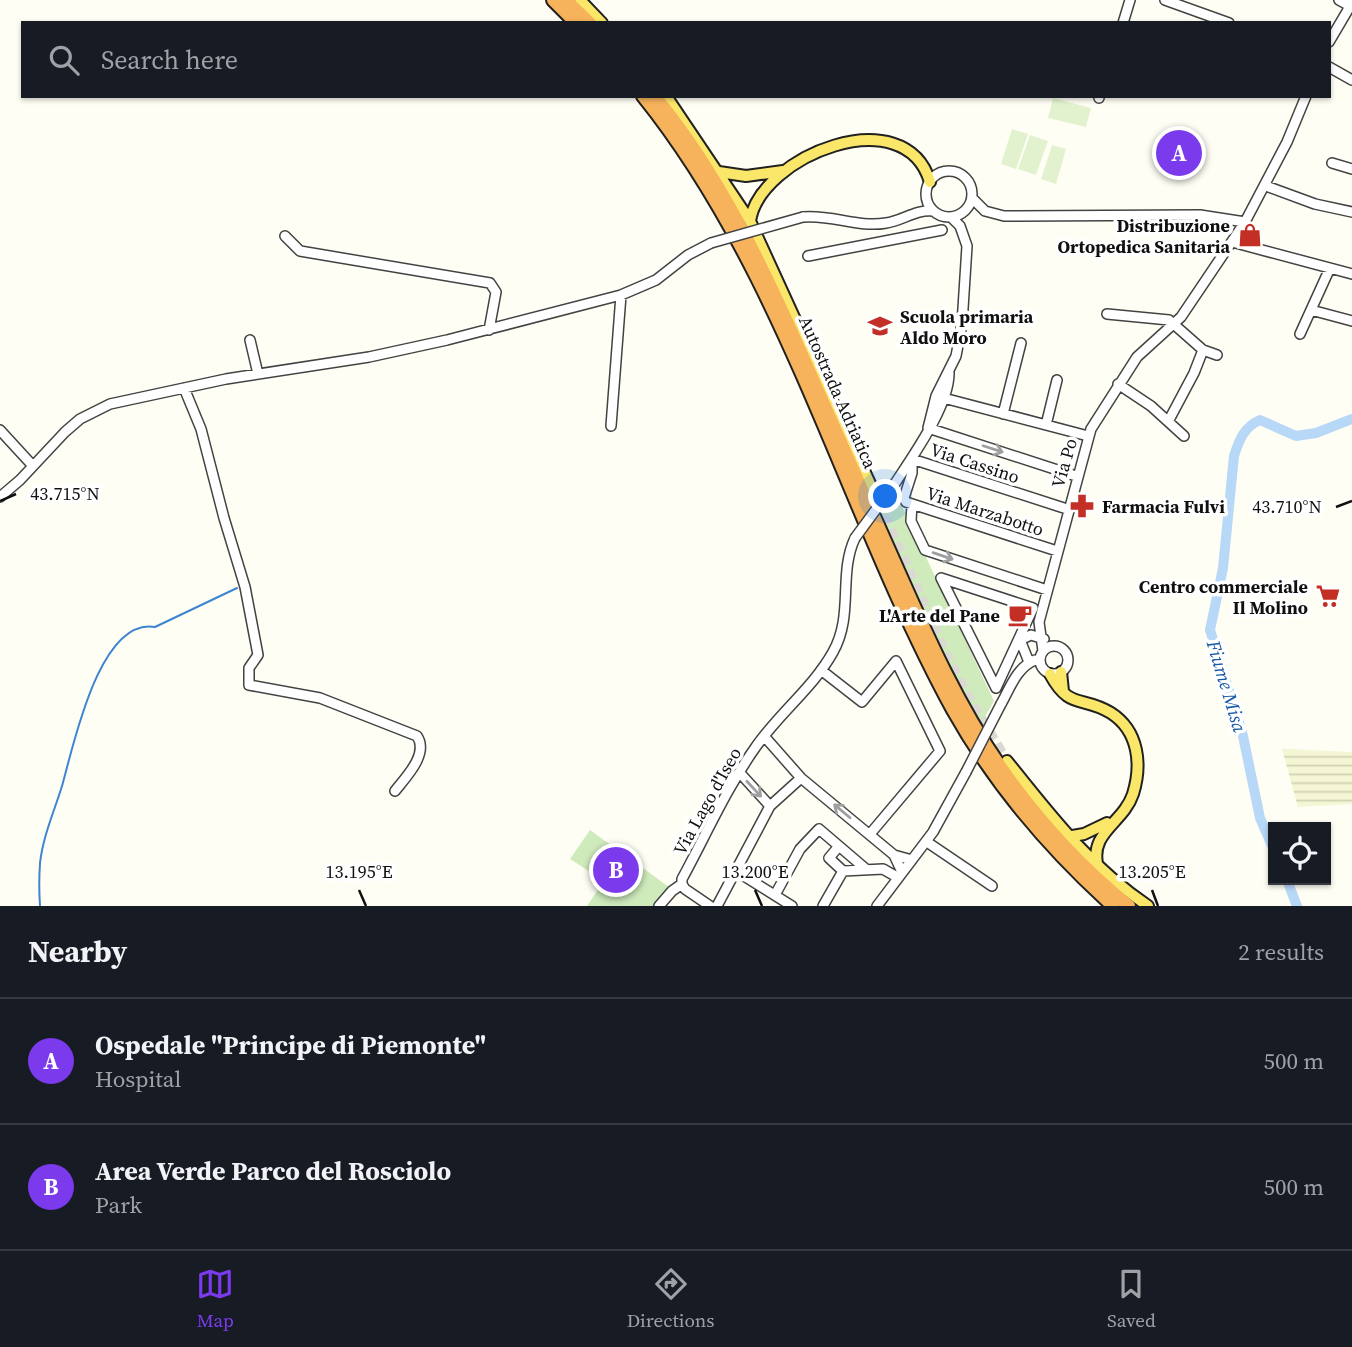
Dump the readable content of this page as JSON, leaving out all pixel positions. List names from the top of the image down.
{
  "streets": {
    "highway": ["Autostrada Adriatica"],
    "street": [
      "Via Cassino",
      "Via Po",
      "Via Marzabotto",
      "Via Lago d'Iseo"
    ]
  },
  "crossings": [
    ["Via Cassino", "Via Po"],
    ["Via Cassino", "Via Marzabotto"],
    ["Via Cassino", "Via Lago d'Iseo"],
    ["Via Po", "Via Marzabotto"],
    ["Via Marzabotto", "Via Lago d'Iseo"]
  ],
  "water": ["Fiume Misa"],
  "places": {
    "shop": ["Distribuzione Ortopedica Sanitaria"],
    "school or university": ["Scuola primaria Aldo Moro"],
    "pharmacy": ["Farmacia Fulvi"],
    "supermarket": ["Centro commerciale Il Molino"],
    "cafe": ["L'Arte del Pane"]
  },
  "page": {
    "search": "Search here",
    "pins": ["A", "B"],
    "heading": ["Nearby", "2 results"],
    "list": [
      {
        "mark": "A",
        "name": "Ospedale \"Principe di Piemonte\"",
        "note": "Hospital",
        "value": "500 m"
      },
      {
        "mark": "B",
        "name": "Area Verde Parco del Rosciolo",
        "note": "Park",
        "value": "500 m"
      }
    ],
    "nav": ["Map", "Directions", "Saved"]
  },
  "coordinates": [
    "43.715°N",
    "43.710°N",
    "13.195°E",
    "13.200°E",
    "13.205°E"
  ]
}
